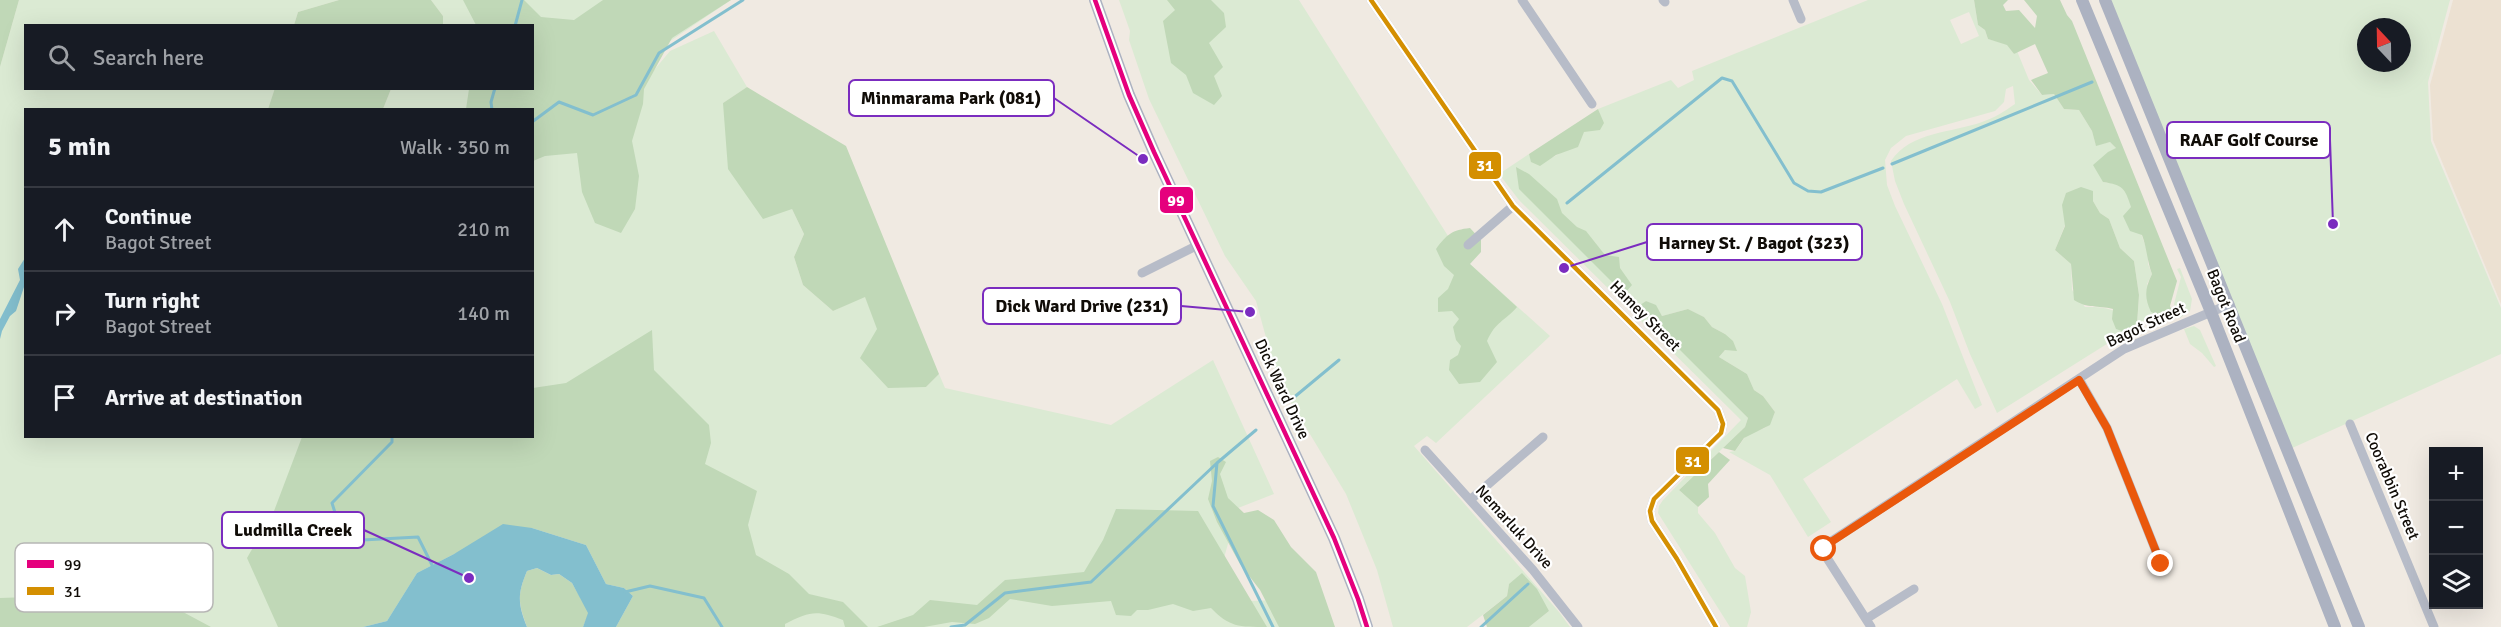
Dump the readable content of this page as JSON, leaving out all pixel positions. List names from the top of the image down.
{
  "streets": {
    "main road": ["Bagot Road", "Dick Ward Drive"],
    "street": [
      "Hamey Street",
      "Bagot Street",
      "Coorabbin Street",
      "Nemarluk Drive"
    ]
  },
  "crossings": [
    ["Bagot Road", "Bagot Street"]
  ],
  "places": [
    "Minmarama Park (081)",
    "RAAF Golf Course",
    "Harney St. / Bagot (323)",
    "Dick Ward Drive (231)",
    "Ludmilla Creek"
  ],
  "lines": ["transit line 99", "transit line 31"],
  "legend": ["99", "31"],
  "north": "top",
  "page": {
    "search": "Search here",
    "heading": ["5 min", "Walk · 350 m"],
    "list": [
      ["Continue", "Bagot Street", "210 m"],
      ["Turn right", "Bagot Street", "140 m"],
      "Arrive at destination"
    ],
    "map_buttons": ["+", "−"]
  }
}
